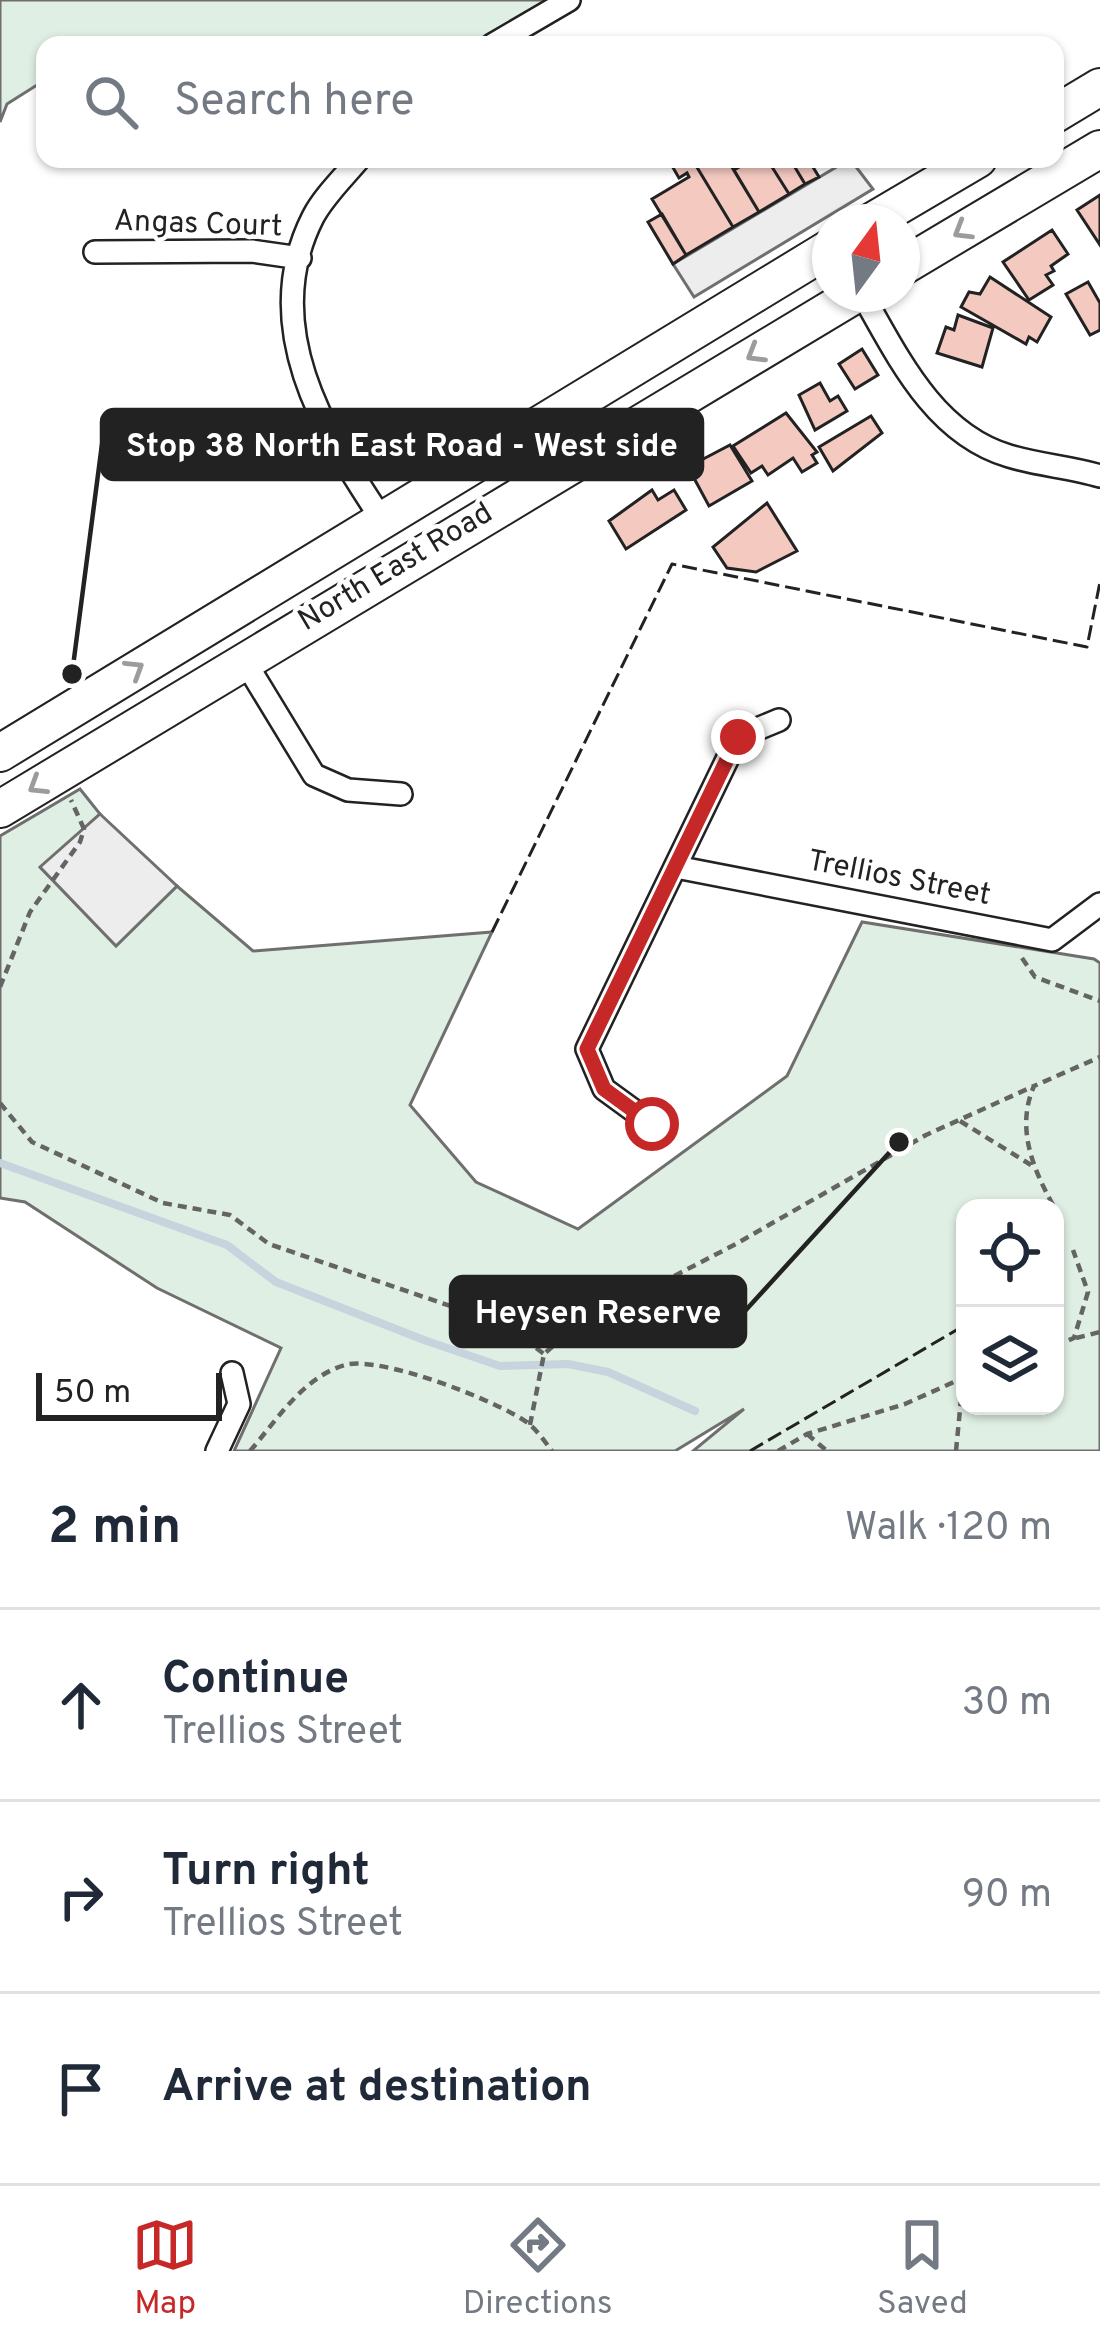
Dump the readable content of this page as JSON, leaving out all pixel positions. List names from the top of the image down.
{
  "streets": {
    "highway": ["North East Road"],
    "street": ["Angas Court", "Trellios Street"]
  },
  "places": ["Stop 38 North East Road - West side", "Heysen Reserve"],
  "scale_bar": "50 m",
  "north": "top",
  "page": {
    "search": "Search here",
    "scale": "50 m",
    "heading": ["2 min", "Walk · 120 m"],
    "list": [
      ["Continue", "Trellios Street", "30 m"],
      ["Turn right", "Trellios Street", "90 m"],
      "Arrive at destination"
    ],
    "nav": ["Map", "Directions", "Saved"]
  }
}
